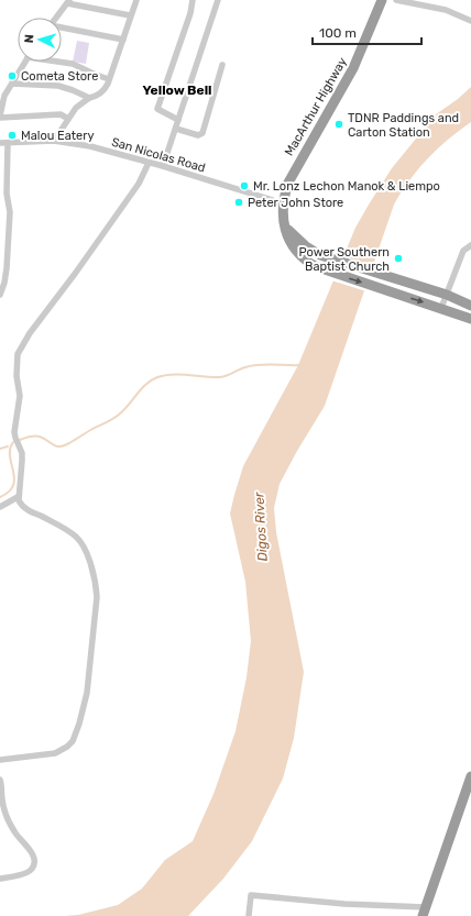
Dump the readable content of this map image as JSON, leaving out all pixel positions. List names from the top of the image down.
{
  "streets": {
    "highway": ["MacArthur Highway"],
    "street": ["San Nicolas Road"]
  },
  "crossings": [
    ["MacArthur Highway", "San Nicolas Road"]
  ],
  "districts": ["Yellow Bell"],
  "water": ["Digos River"],
  "places": [
    "Cometa Store",
    "TDNR Paddings and Carton Station",
    "Malou Eatery",
    "Mr. Lonz Lechon Manok & Liempo",
    "Peter John Store",
    "Power Southern Baptist Church"
  ],
  "scale_bar": "100 m",
  "north": "left"
}
